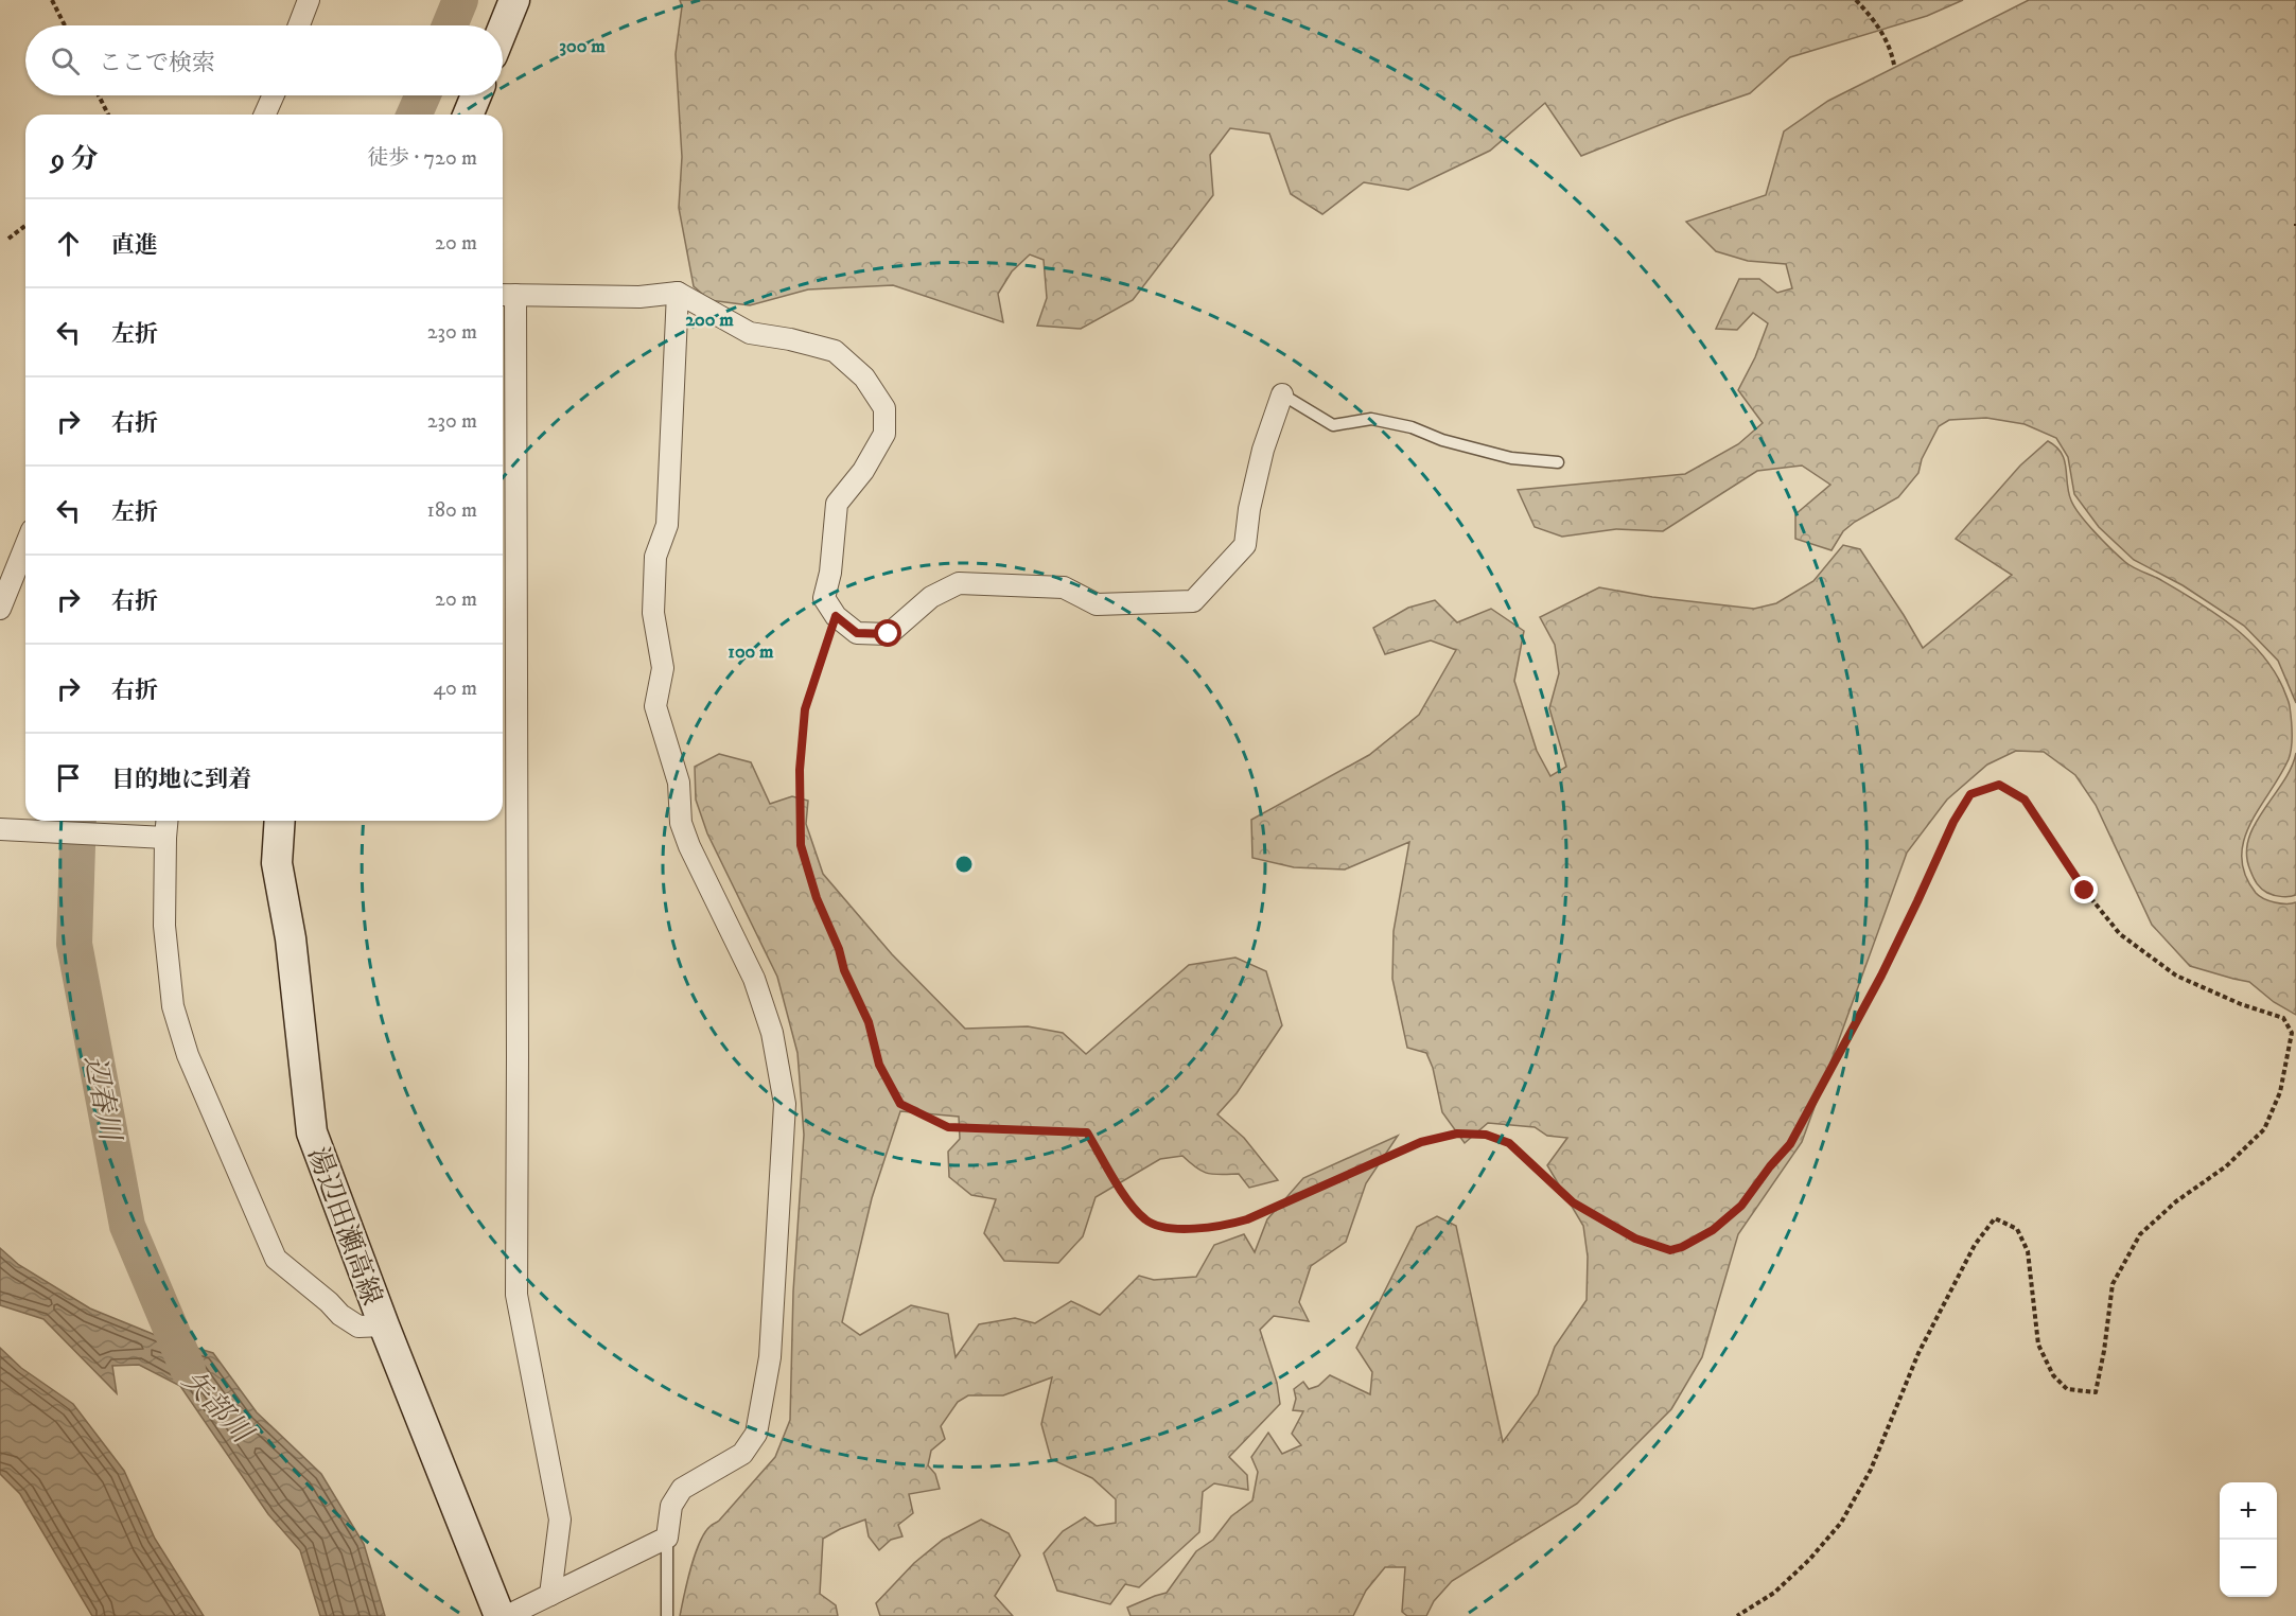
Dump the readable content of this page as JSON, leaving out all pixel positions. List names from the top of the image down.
{
  "streets": {
    "main road": ["湯辺田瀬高線"]
  },
  "water": ["辺春川", "矢部川"],
  "page": {
    "search": "ここで検索",
    "heading": ["9 分", "徒歩 · 720 m"],
    "list": [
      ["直進", "20 m"],
      ["左折", "230 m"],
      ["右折", "230 m"],
      ["左折", "180 m"],
      ["右折", "20 m"],
      ["右折", "40 m"],
      "目的地に到着"
    ],
    "map_buttons": ["+", "−"]
  },
  "rings": ["300 m", "200 m", "100 m"]
}
